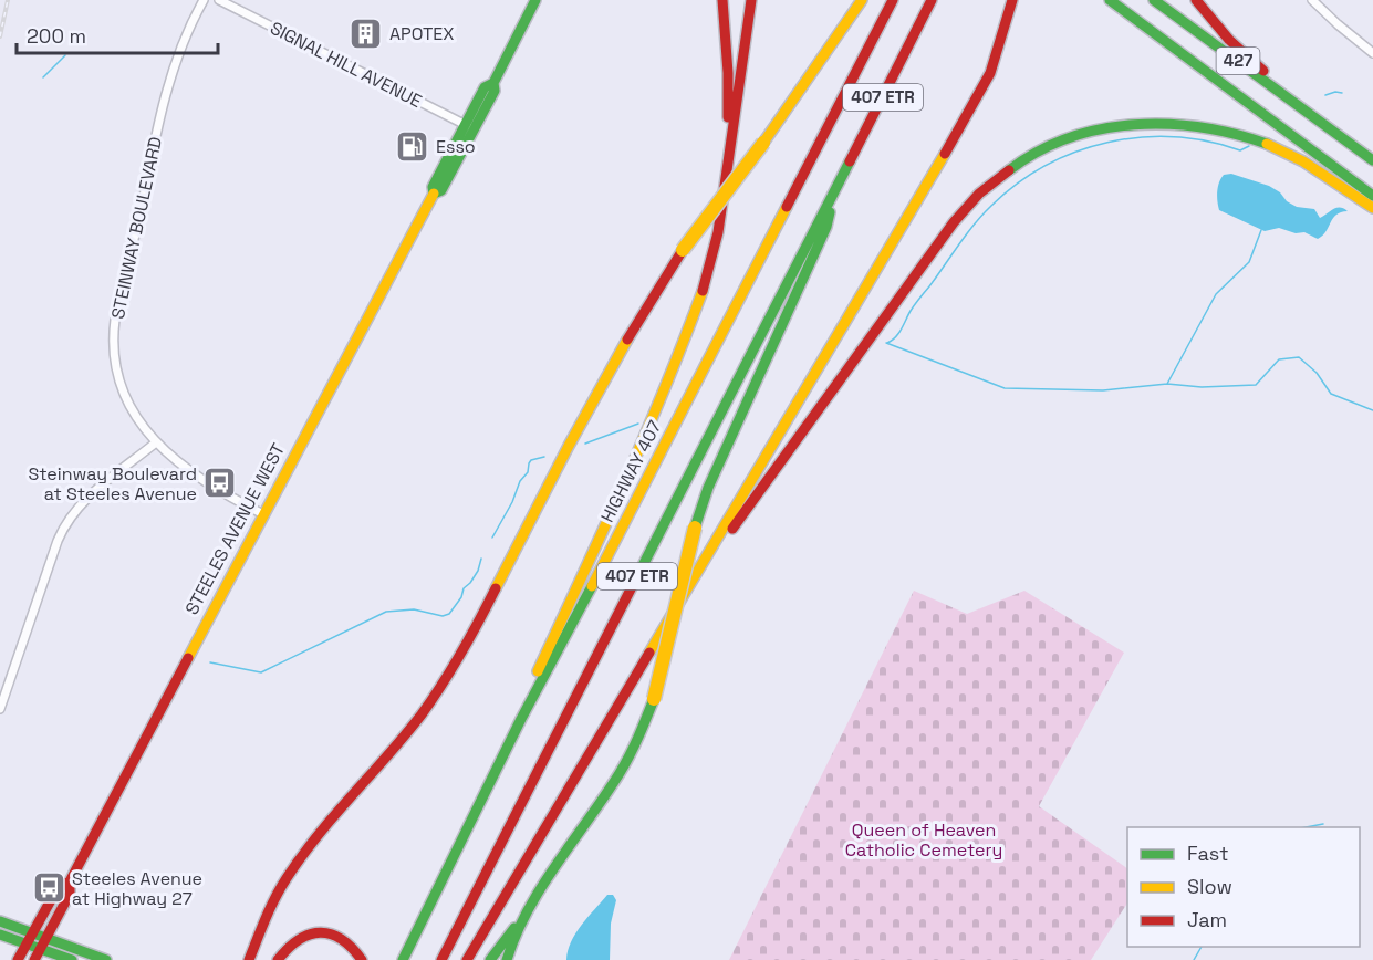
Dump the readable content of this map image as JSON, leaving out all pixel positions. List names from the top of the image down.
{
  "streets": {
    "main road": [
      "427",
      "407 ETR",
      "HIGHWAY 407",
      "STEELES AVENUE WEST"
    ],
    "street": ["SIGNAL HILL AVENUE", "STEINWAY BOULEVARD"]
  },
  "crossings": [
    ["SIGNAL HILL AVENUE", "STEELES AVENUE WEST"],
    ["STEINWAY BOULEVARD", "STEELES AVENUE WEST"]
  ],
  "parks": ["Queen of Heaven Catholic Cemetery"],
  "places": {
    "building": ["APOTEX"],
    "fuel station": ["Esso"],
    "bus stop": ["Steinway Boulevard at Steeles Avenue", "Steeles Avenue at Highway 27"]
  },
  "legend": ["Fast", "Slow", "Jam"],
  "scale_bar": "200 m"
}
